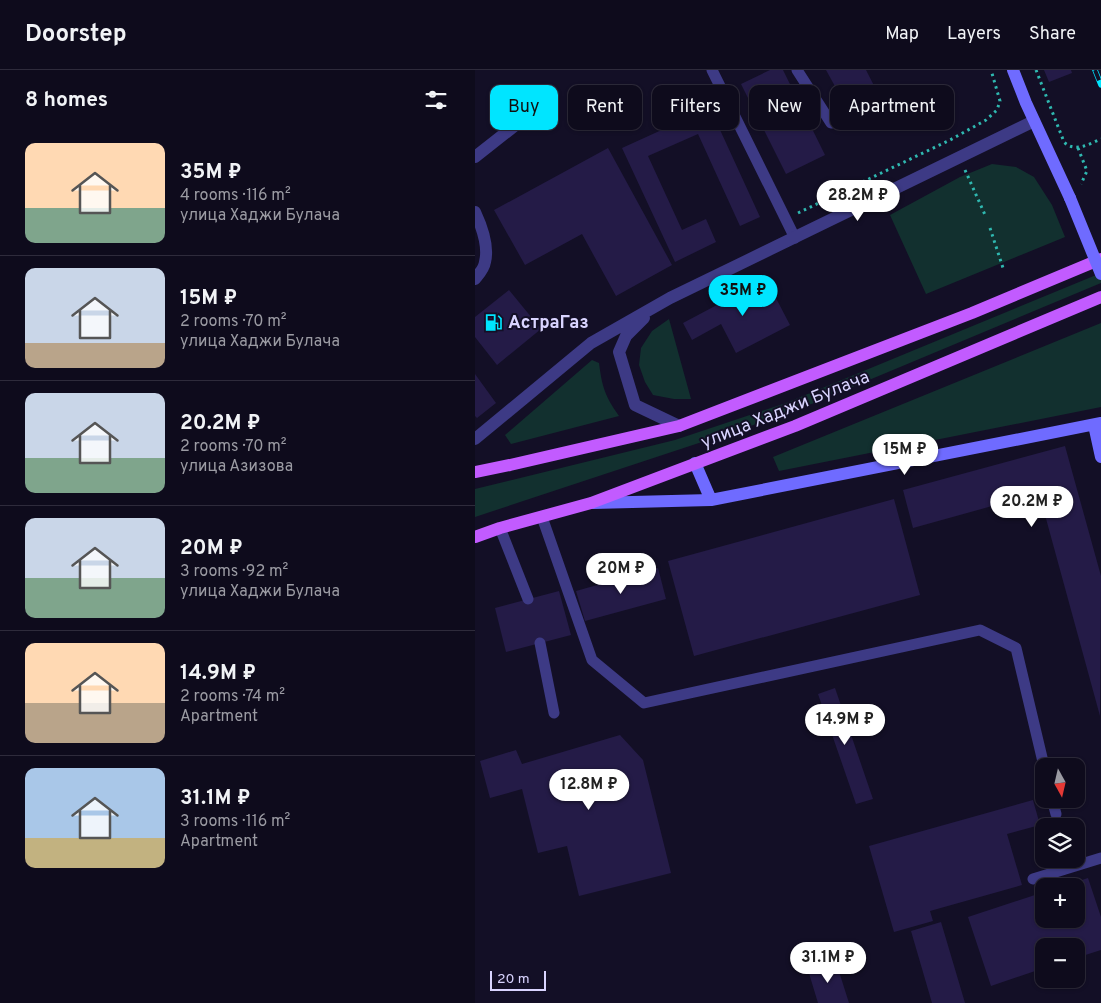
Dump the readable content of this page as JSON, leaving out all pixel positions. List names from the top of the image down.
{
  "streets": {
    "main road": ["улица Хаджи Булача"]
  },
  "places": {
    "fuel station": ["АстраГаз"]
  },
  "scale_bar": "20 m",
  "north": "bottom",
  "page": {
    "header": "Doorstep",
    "nav": ["Map", "Layers", "Share"],
    "heading": "8 homes",
    "chip": [
      "Buy",
      "Rent",
      "Filters",
      "New",
      "Apartment"
    ],
    "list": [
      {
        "name": "35M ₽",
        "note": "4 rooms · 116 m² · улица Хаджи Булача"
      },
      {
        "name": "15M ₽",
        "note": "2 rooms · 70 m² · улица Хаджи Булача"
      },
      {
        "name": "20.2M ₽",
        "note": "2 rooms · 70 m² · улица Азизова"
      },
      {
        "name": "20M ₽",
        "note": "3 rooms · 92 m² · улица Хаджи Булача"
      },
      {
        "name": "14.9M ₽",
        "note": "2 rooms · 74 m² · Apartment"
      },
      {
        "name": "31.1M ₽",
        "note": "3 rooms · 116 m² · Apartment"
      }
    ],
    "price": [
      "28.2M ₽",
      "35M ₽",
      "15M ₽",
      "20.2M ₽",
      "20M ₽",
      "14.9M ₽",
      "12.8M ₽",
      "31.1M ₽"
    ],
    "map_buttons": ["+", "−"],
    "scale": "20 m"
  }
}
